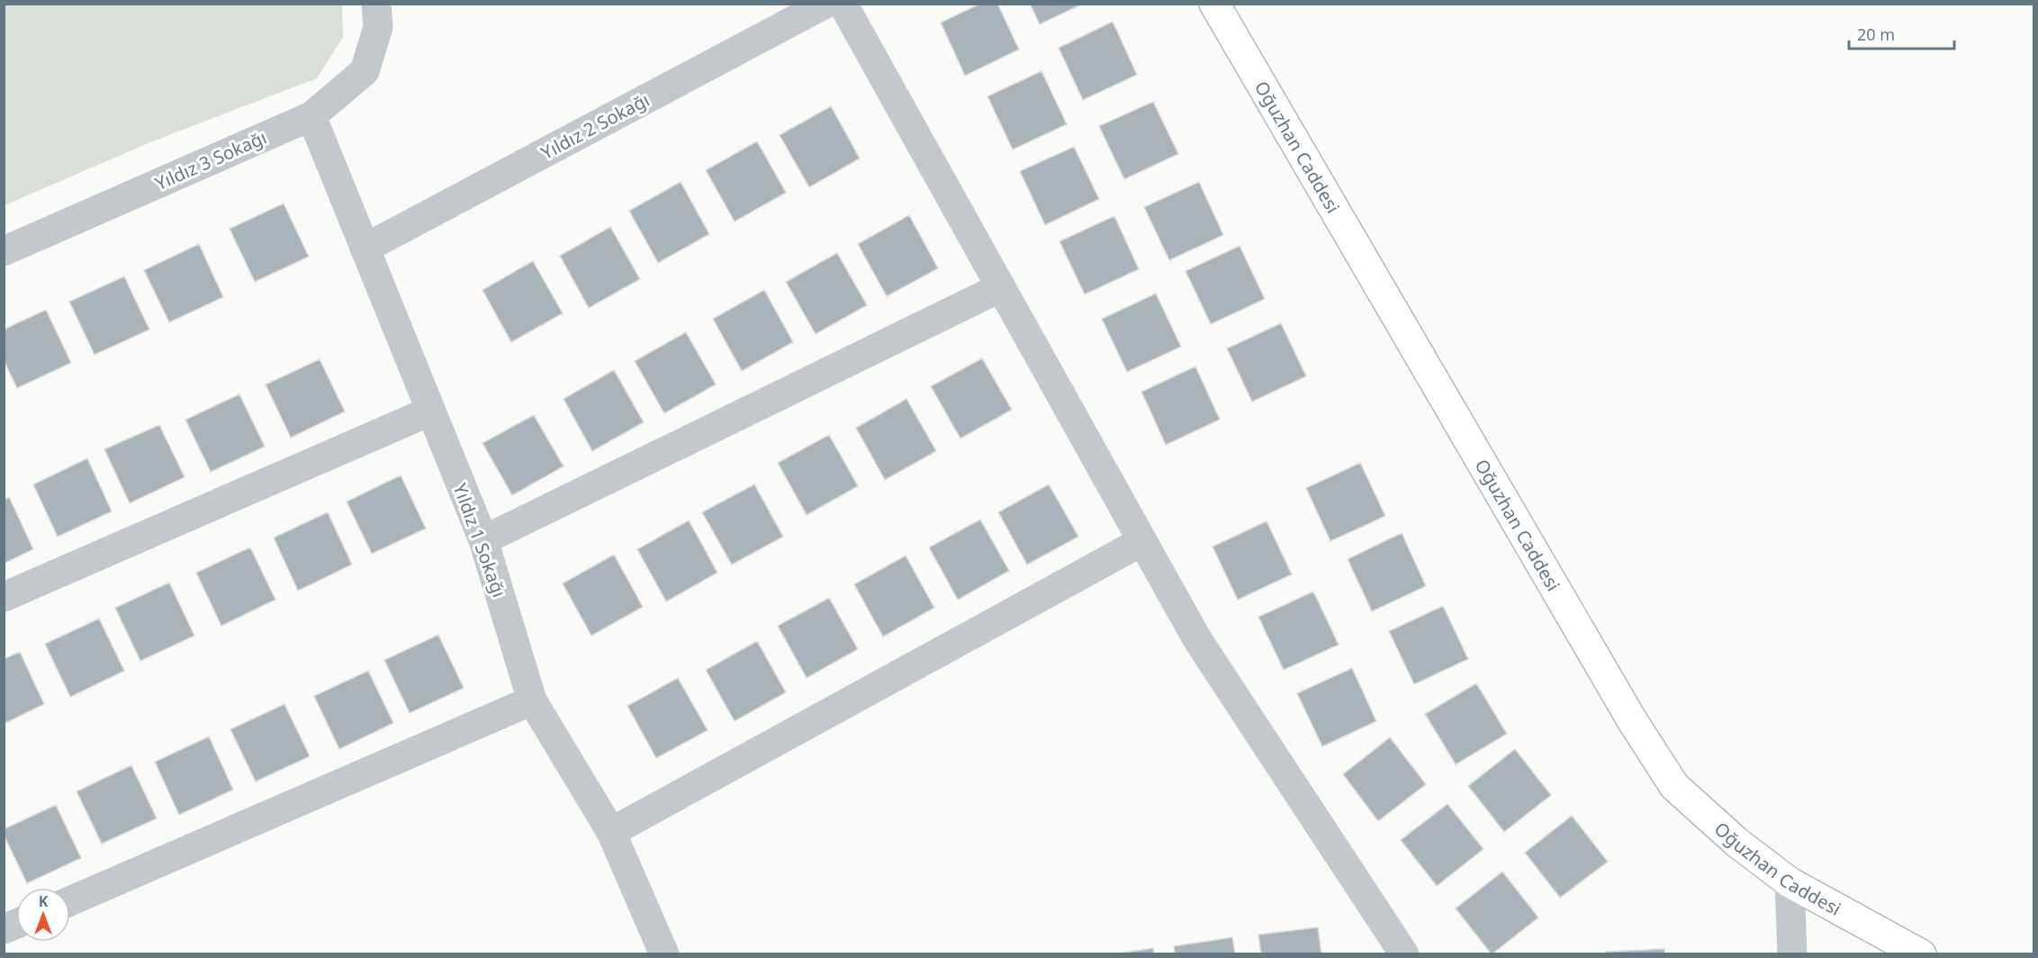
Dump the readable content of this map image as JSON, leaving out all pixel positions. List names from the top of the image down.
{
  "streets": {
    "street": [
      "Yıldız 2 Sokağı",
      "Oğuzhan Caddesi",
      "Yıldız 3 Sokağı",
      "Yıldız 1 Sokağı"
    ]
  },
  "crossings": [
    ["Yıldız 2 Sokağı", "Yıldız 1 Sokağı"],
    ["Yıldız 3 Sokağı", "Yıldız 1 Sokağı"]
  ],
  "scale_bar": "20 m",
  "north": "top"
}
